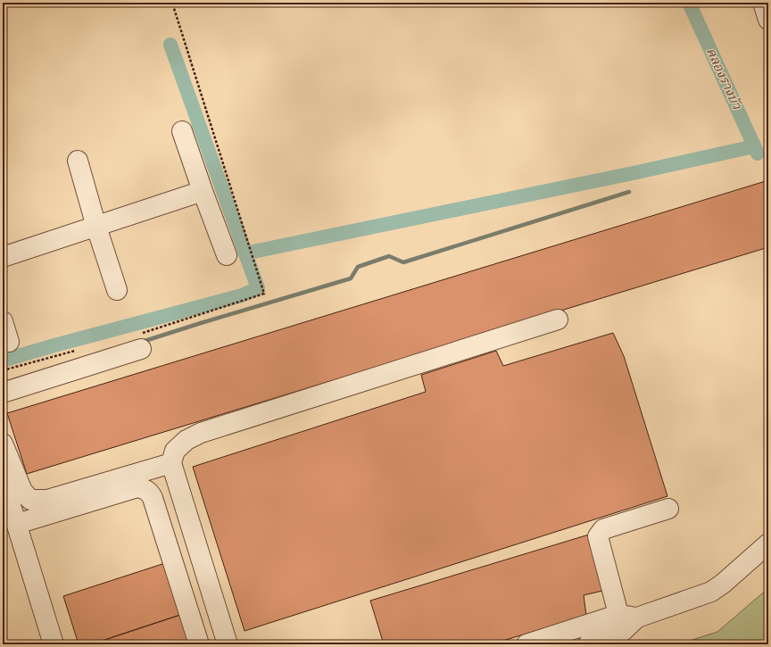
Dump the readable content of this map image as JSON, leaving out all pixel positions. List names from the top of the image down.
{
  "water": ["คลองรางบัว"]
}
